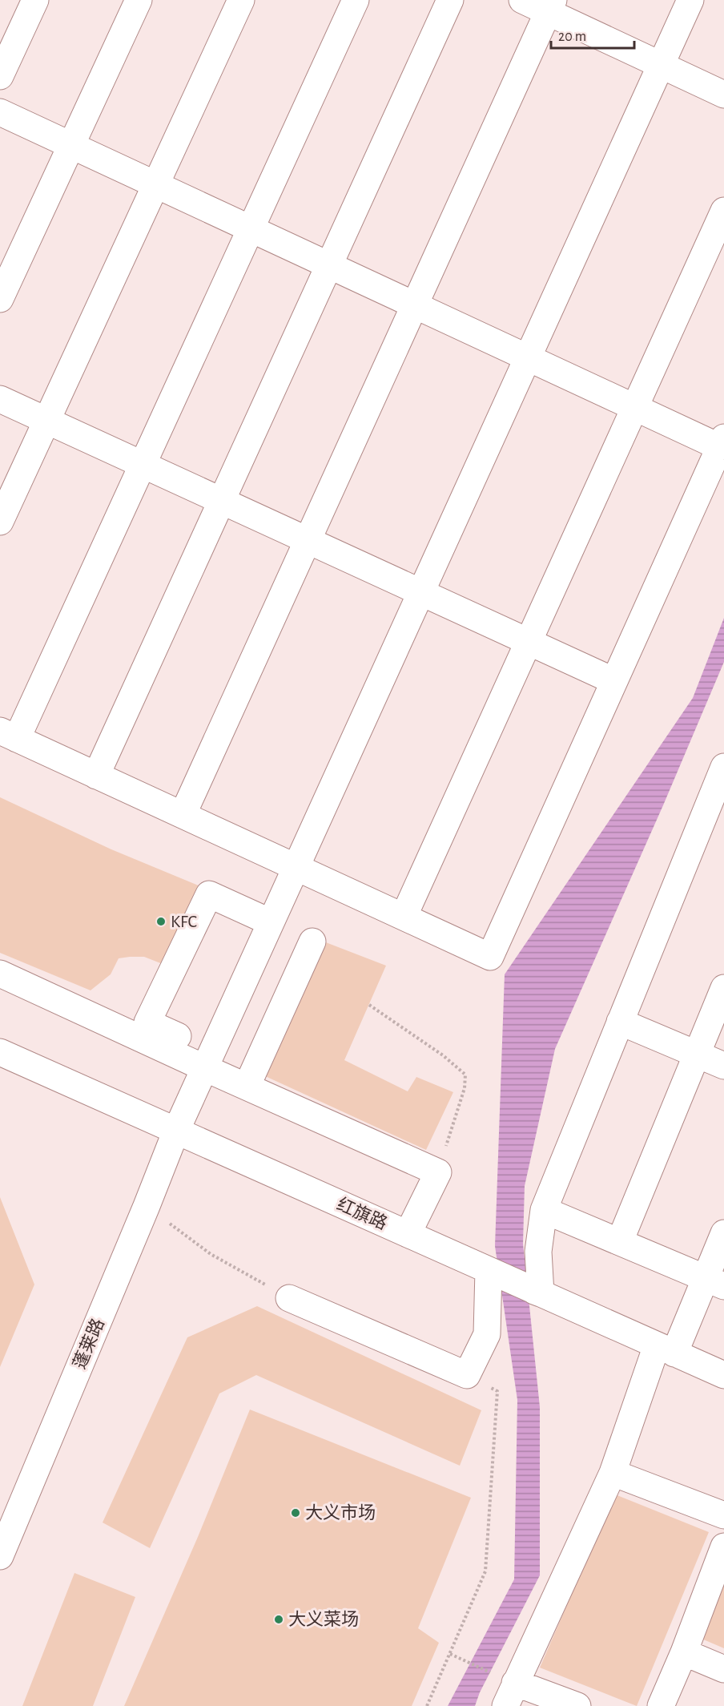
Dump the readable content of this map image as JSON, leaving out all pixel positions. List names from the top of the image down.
{
  "streets": {
    "street": ["红旗路", "蓬莱路"]
  },
  "crossings": [
    ["红旗路", "蓬莱路"]
  ],
  "places": ["KFC", "大义市场", "大义菜场"],
  "scale_bar": "20 m"
}
